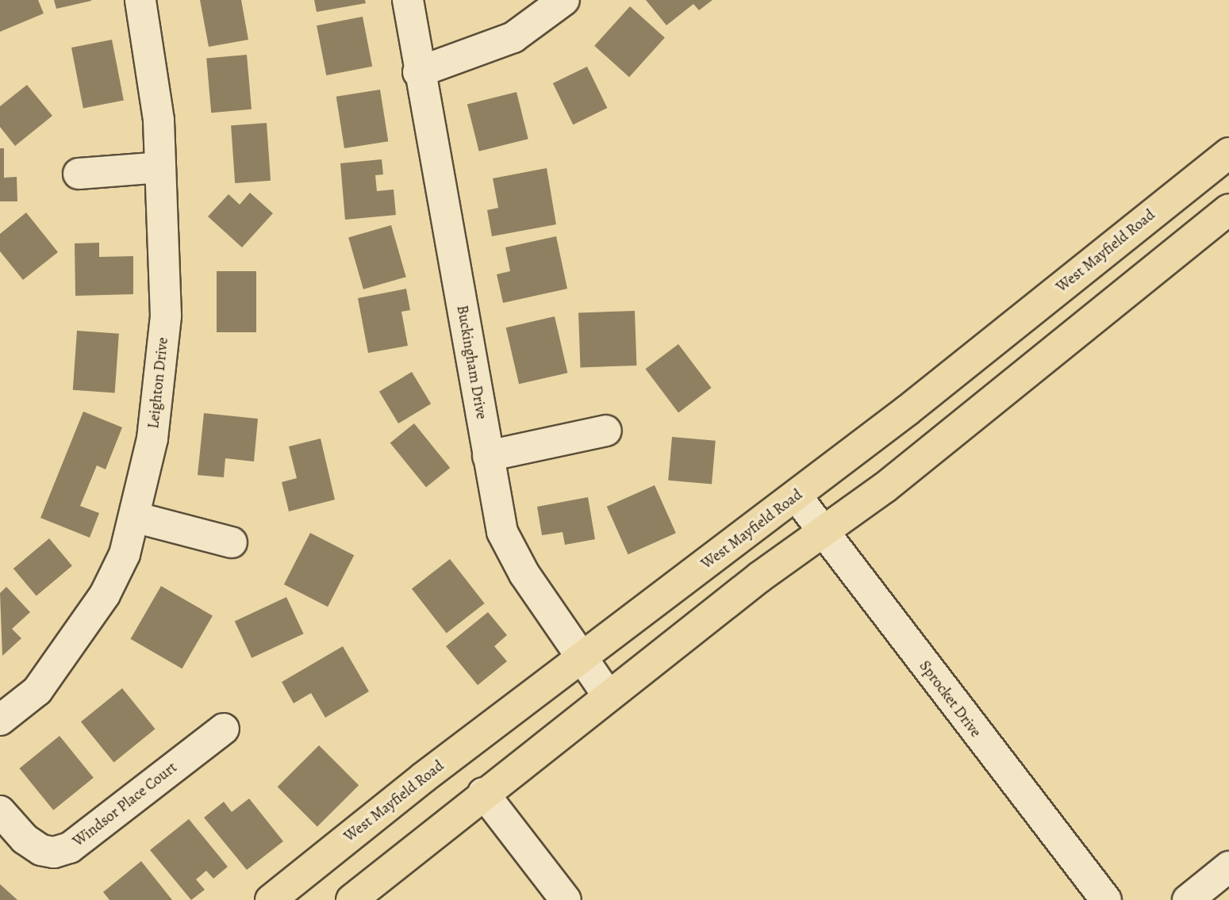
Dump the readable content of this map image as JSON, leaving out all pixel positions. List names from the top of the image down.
{
  "streets": {
    "main road": ["West Mayfield Road"],
    "street": [
      "Buckingham Drive",
      "Leighton Drive",
      "Sprocket Drive",
      "Windsor Place Court"
    ]
  },
  "crossings": [
    ["West Mayfield Road", "Buckingham Drive"],
    ["West Mayfield Road", "Sprocket Drive"]
  ]
}
